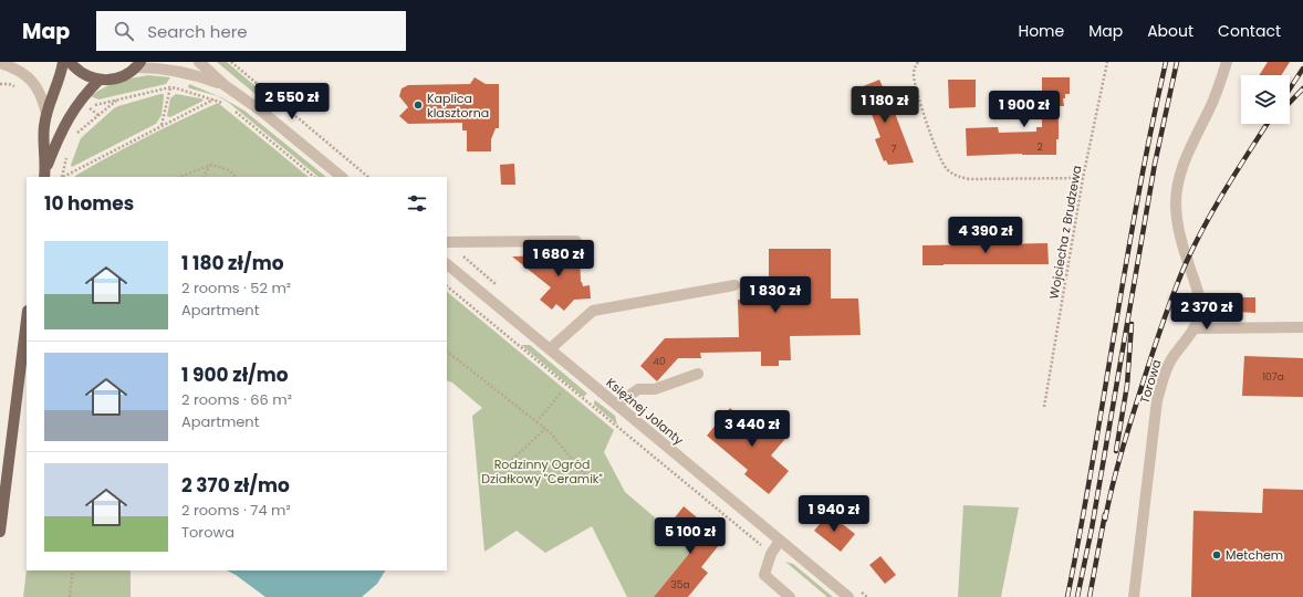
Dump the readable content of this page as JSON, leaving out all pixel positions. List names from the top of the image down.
{
  "streets": {
    "street": ["Torowa", "Księżnej Jolanty"],
    "path": ["Wojciecha z Brudzewa"]
  },
  "parks": ["Rodzinny Ogród Działkowy \"Ceramik\""],
  "places": ["Kaplica klasztorna", "Metchem"],
  "house_numbers": [
    "2",
    "7",
    "40",
    "107a",
    "35a"
  ],
  "page": {
    "header": "Map",
    "search": "Search here",
    "nav": [
      "Home",
      "Map",
      "About",
      "Contact"
    ],
    "price": [
      "2 550 zł",
      "1 180 zł",
      "1 900 zł",
      "4 390 zł",
      "1 680 zł",
      "1 830 zł",
      "2 370 zł",
      "3 440 zł",
      "1 940 zł",
      "5 100 zł"
    ],
    "heading": "10 homes",
    "list": [
      {
        "name": "1 180 zł/mo",
        "note": "2 rooms · 52 m² · Apartment"
      },
      {
        "name": "1 900 zł/mo",
        "note": "2 rooms · 66 m² · Apartment"
      },
      {
        "name": "2 370 zł/mo",
        "note": "2 rooms · 74 m² · Torowa"
      }
    ]
  }
}
